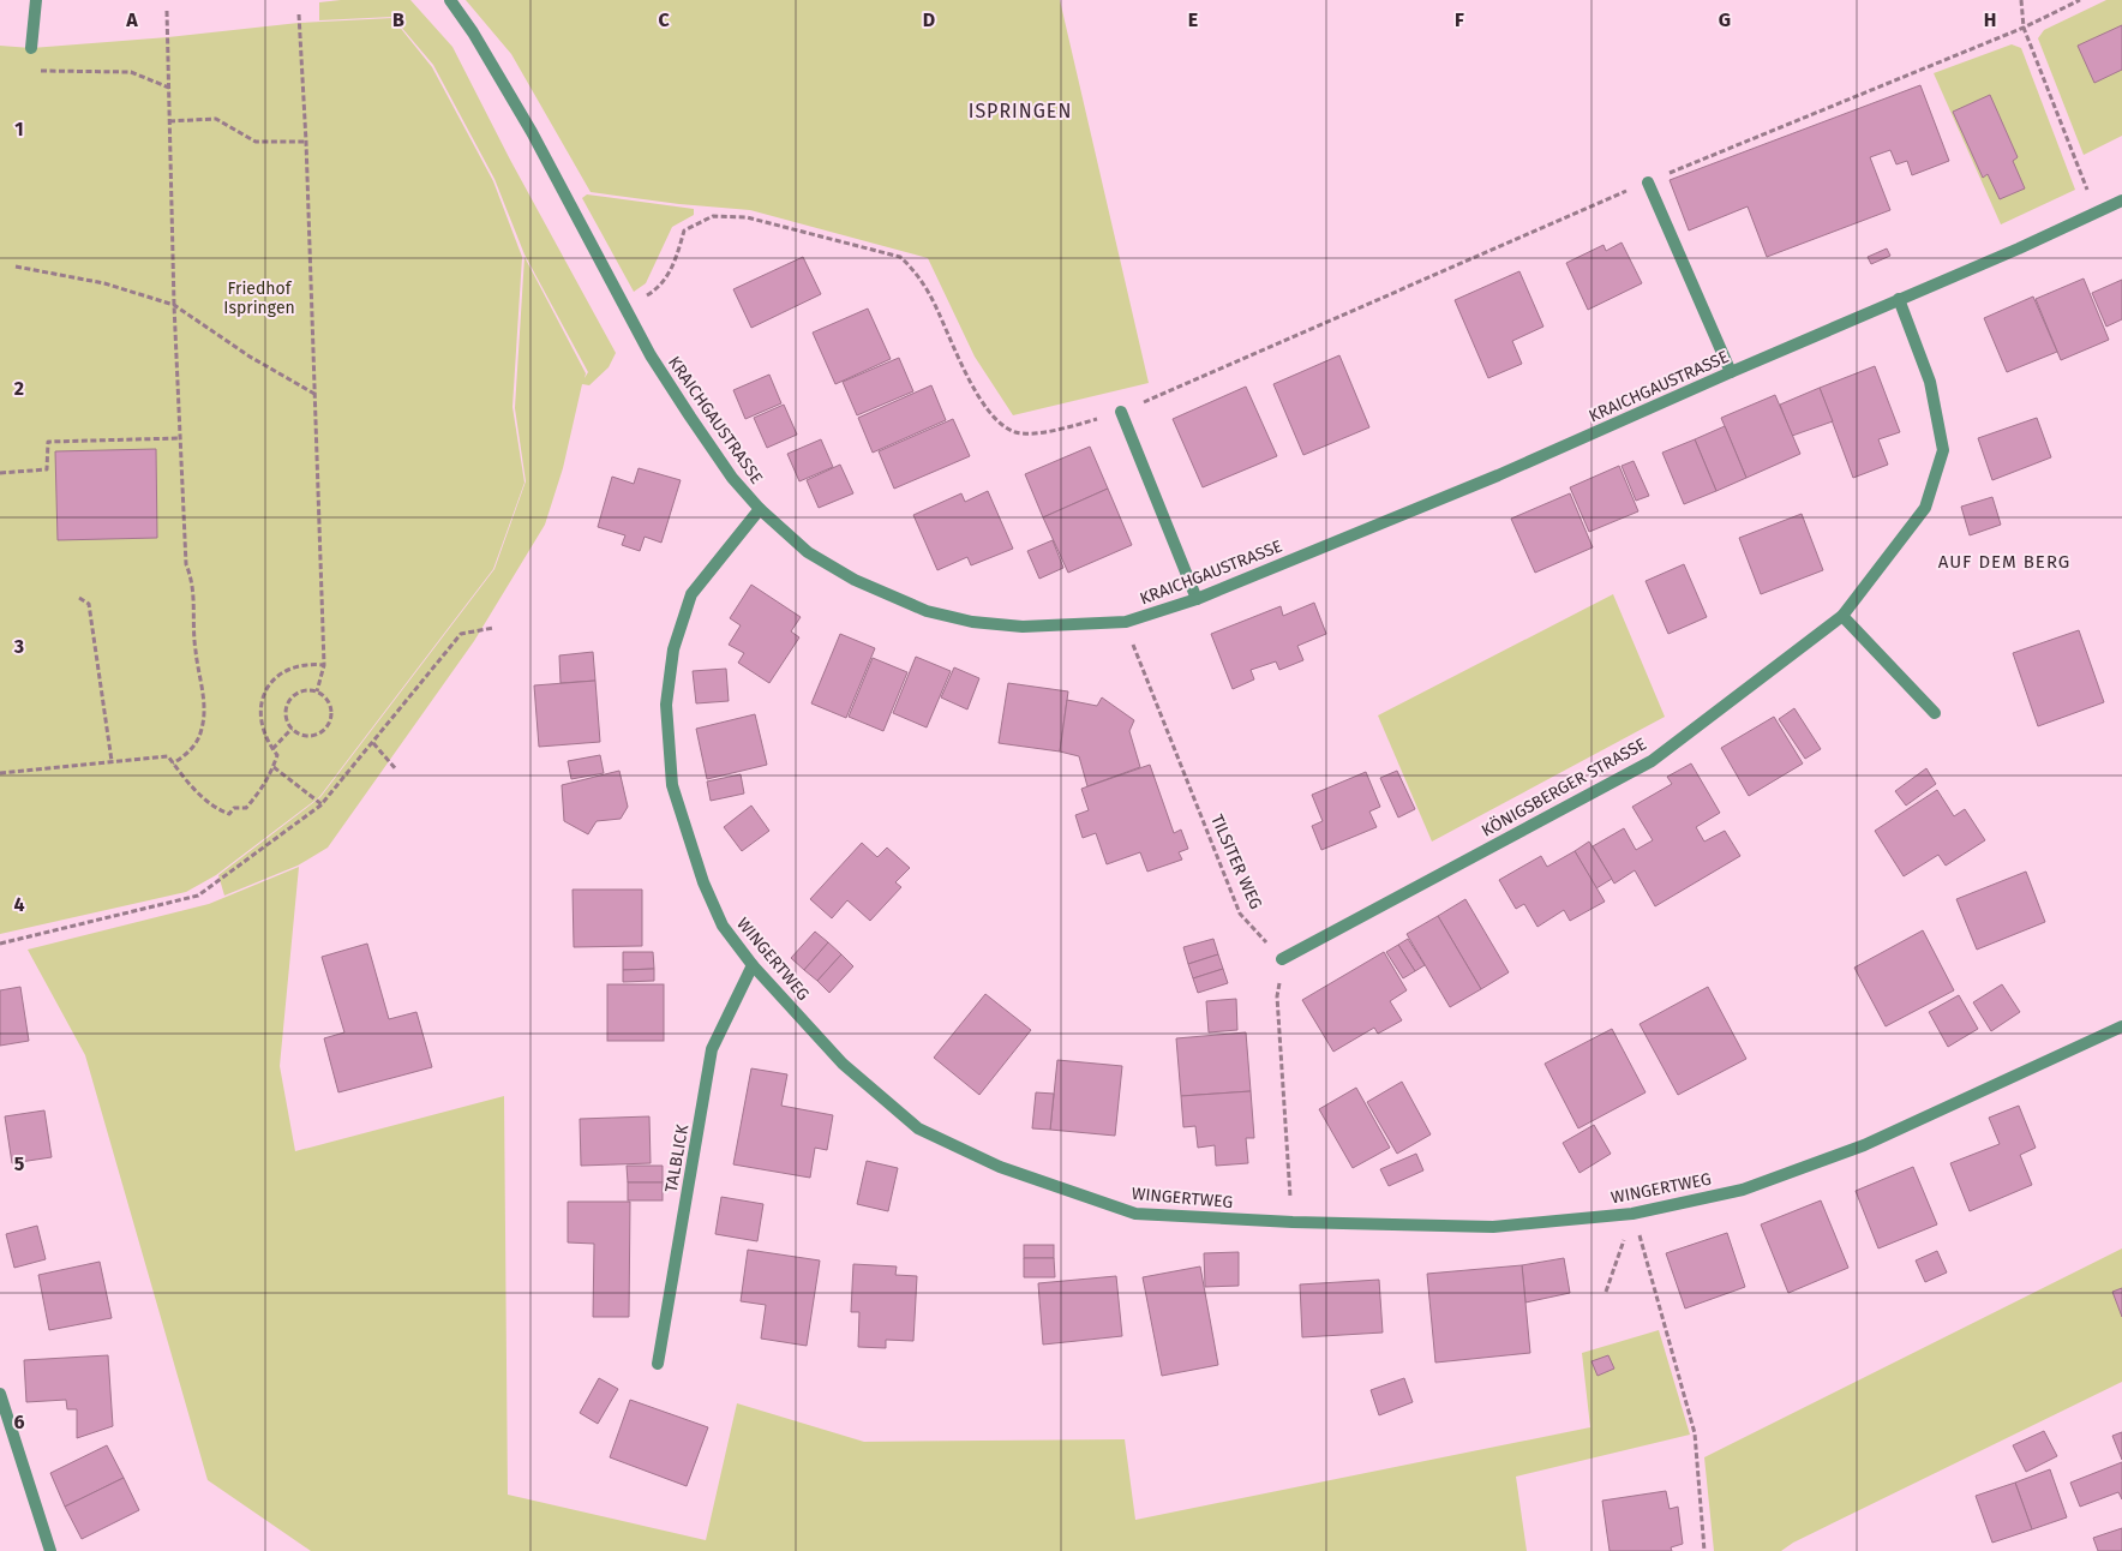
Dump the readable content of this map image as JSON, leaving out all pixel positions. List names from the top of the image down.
{
  "streets": {
    "street": [
      "KRAICHGAUSTRASSE",
      "KÖNIGSBERGER STRASSE",
      "WINGERTWEG",
      "TALBLICK"
    ],
    "path": ["TILSITER WEG"]
  },
  "crossings": [
    ["KRAICHGAUSTRASSE", "KÖNIGSBERGER STRASSE"],
    ["KRAICHGAUSTRASSE", "TILSITER WEG"],
    ["KRAICHGAUSTRASSE", "WINGERTWEG"],
    ["KÖNIGSBERGER STRASSE", "TILSITER WEG"],
    ["WINGERTWEG", "TALBLICK"]
  ],
  "districts": ["ISPRINGEN", "AUF DEM BERG"],
  "parks": ["Friedhof Ispringen"],
  "grid": {
    "columns": [
      "A",
      "B",
      "C",
      "D",
      "E",
      "F",
      "G",
      "H"
    ],
    "rows": [
      "1",
      "2",
      "3",
      "4",
      "5",
      "6"
    ]
  }
}
